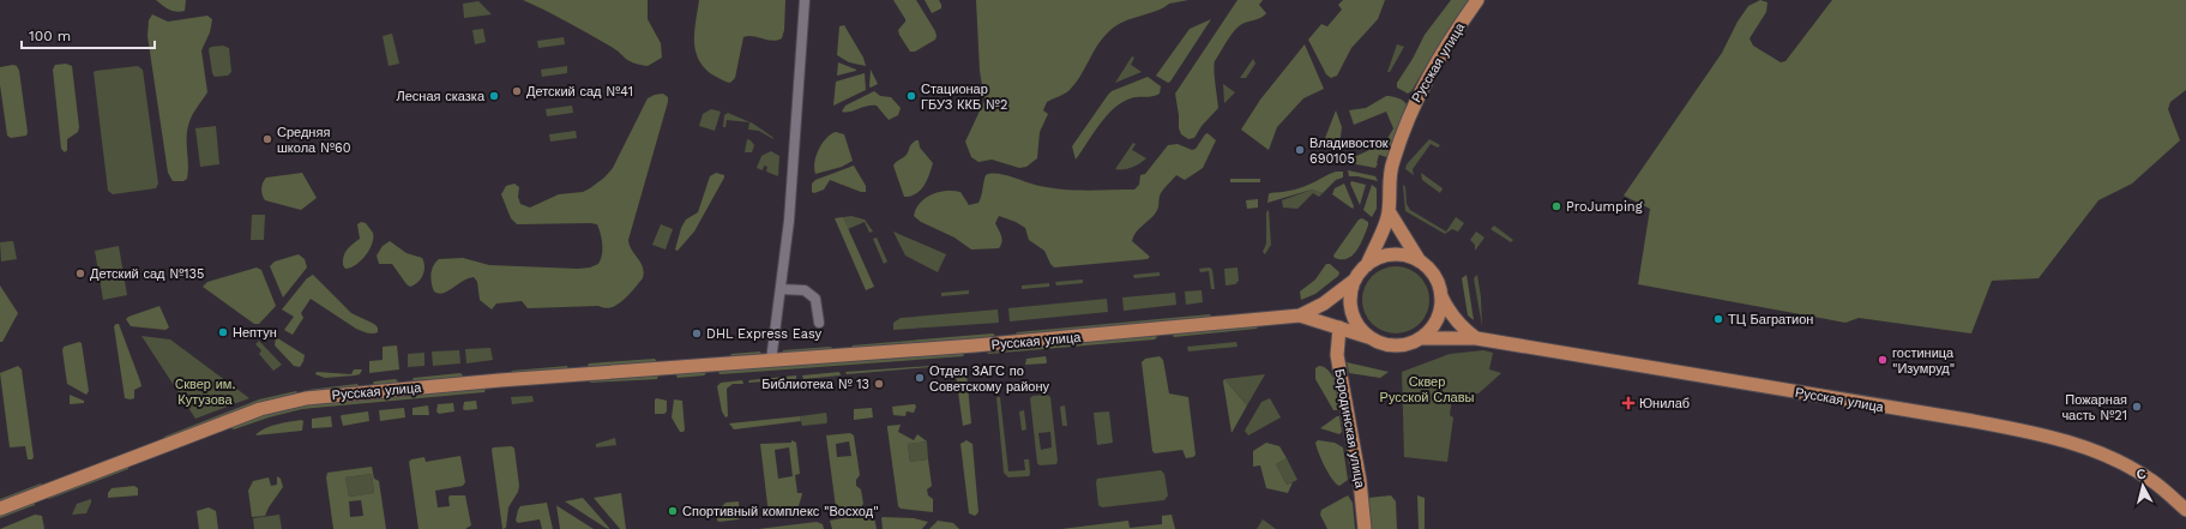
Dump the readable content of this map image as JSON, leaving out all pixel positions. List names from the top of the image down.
{
  "streets": {
    "main road": ["Русская улица", "Бородинская улица"]
  },
  "crossings": [
    ["Русская улица", "Бородинская улица"]
  ],
  "parks": ["Сквер Русской Славы", "Cквер им. Кутузова"],
  "places": {
    "other": [
      "Детский сад №41",
      "Лесная сказка",
      "Стационар ГБУЗ ККБ №2",
      "Средняя школа №60",
      "Владивосток 690105",
      "ProJumping",
      "Детский сад №135",
      "ТЦ Багратион",
      "Нептун",
      "DHL Express Easy",
      "гостиница \"Изумруд\"",
      "Отдел ЗАГС по Советскому району",
      "Библиотека № 13",
      "Пожарная часть №21",
      "Спортивный комплекс \"Восход\""
    ],
    "health": ["Юнилаб"]
  },
  "scale_bar": "100 m",
  "north": "top"
}
